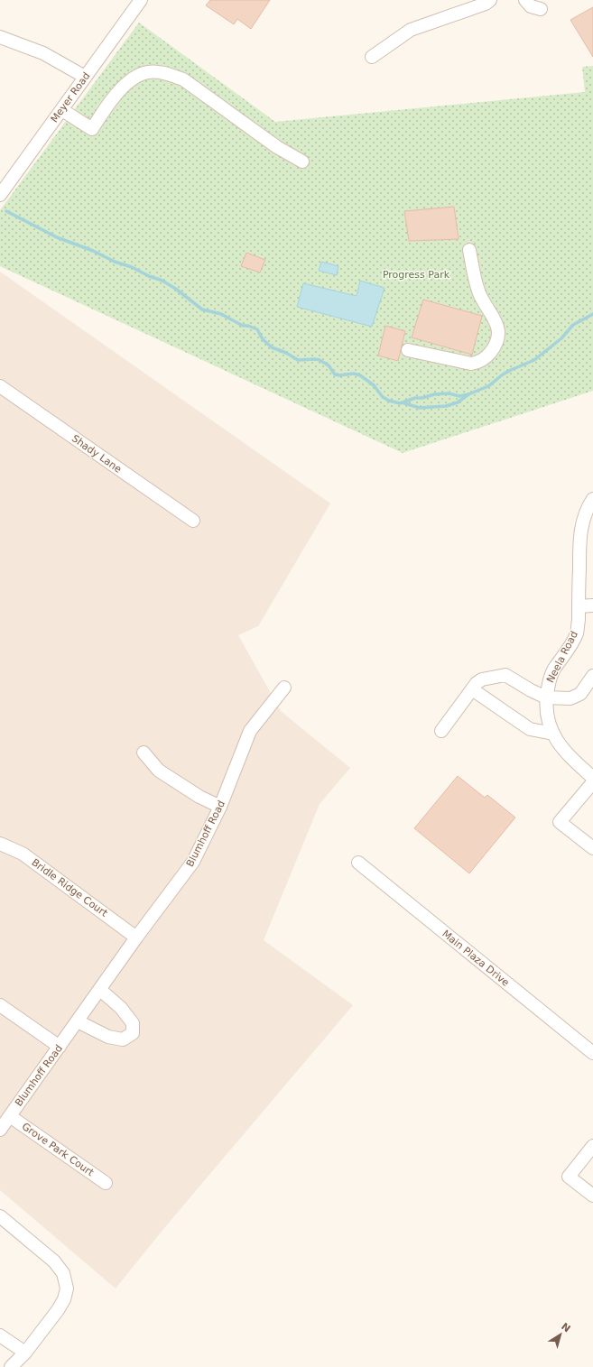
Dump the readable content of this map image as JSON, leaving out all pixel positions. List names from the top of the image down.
{
  "streets": {
    "street": [
      "Meyer Road",
      "Shady Lane",
      "Neela Road",
      "Blumhoff Road",
      "Bridle Ridge Court",
      "Main Plaza Drive",
      "Grove Park Court"
    ]
  },
  "crossings": [
    ["Blumhoff Road", "Bridle Ridge Court"],
    ["Blumhoff Road", "Grove Park Court"]
  ],
  "parks": ["Progress Park"],
  "north": "top right"
}
